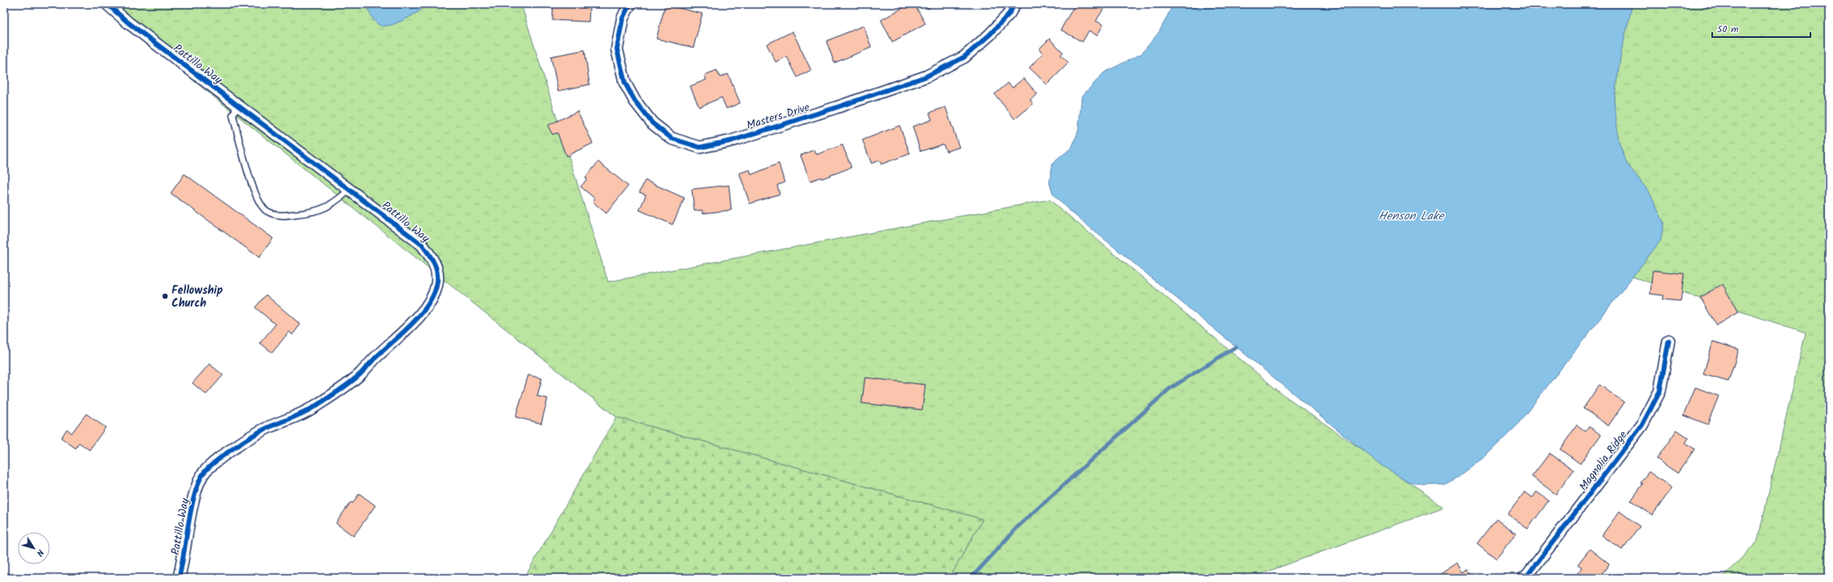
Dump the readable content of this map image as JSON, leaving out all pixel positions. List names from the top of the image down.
{
  "streets": {
    "street": ["Pattillo Way", "Masters Drive", "Magnolia Ridge"]
  },
  "water": ["Henson Lake"],
  "places": ["Fellowship Church"],
  "scale_bar": "50 m",
  "north": "bottom right"
}
